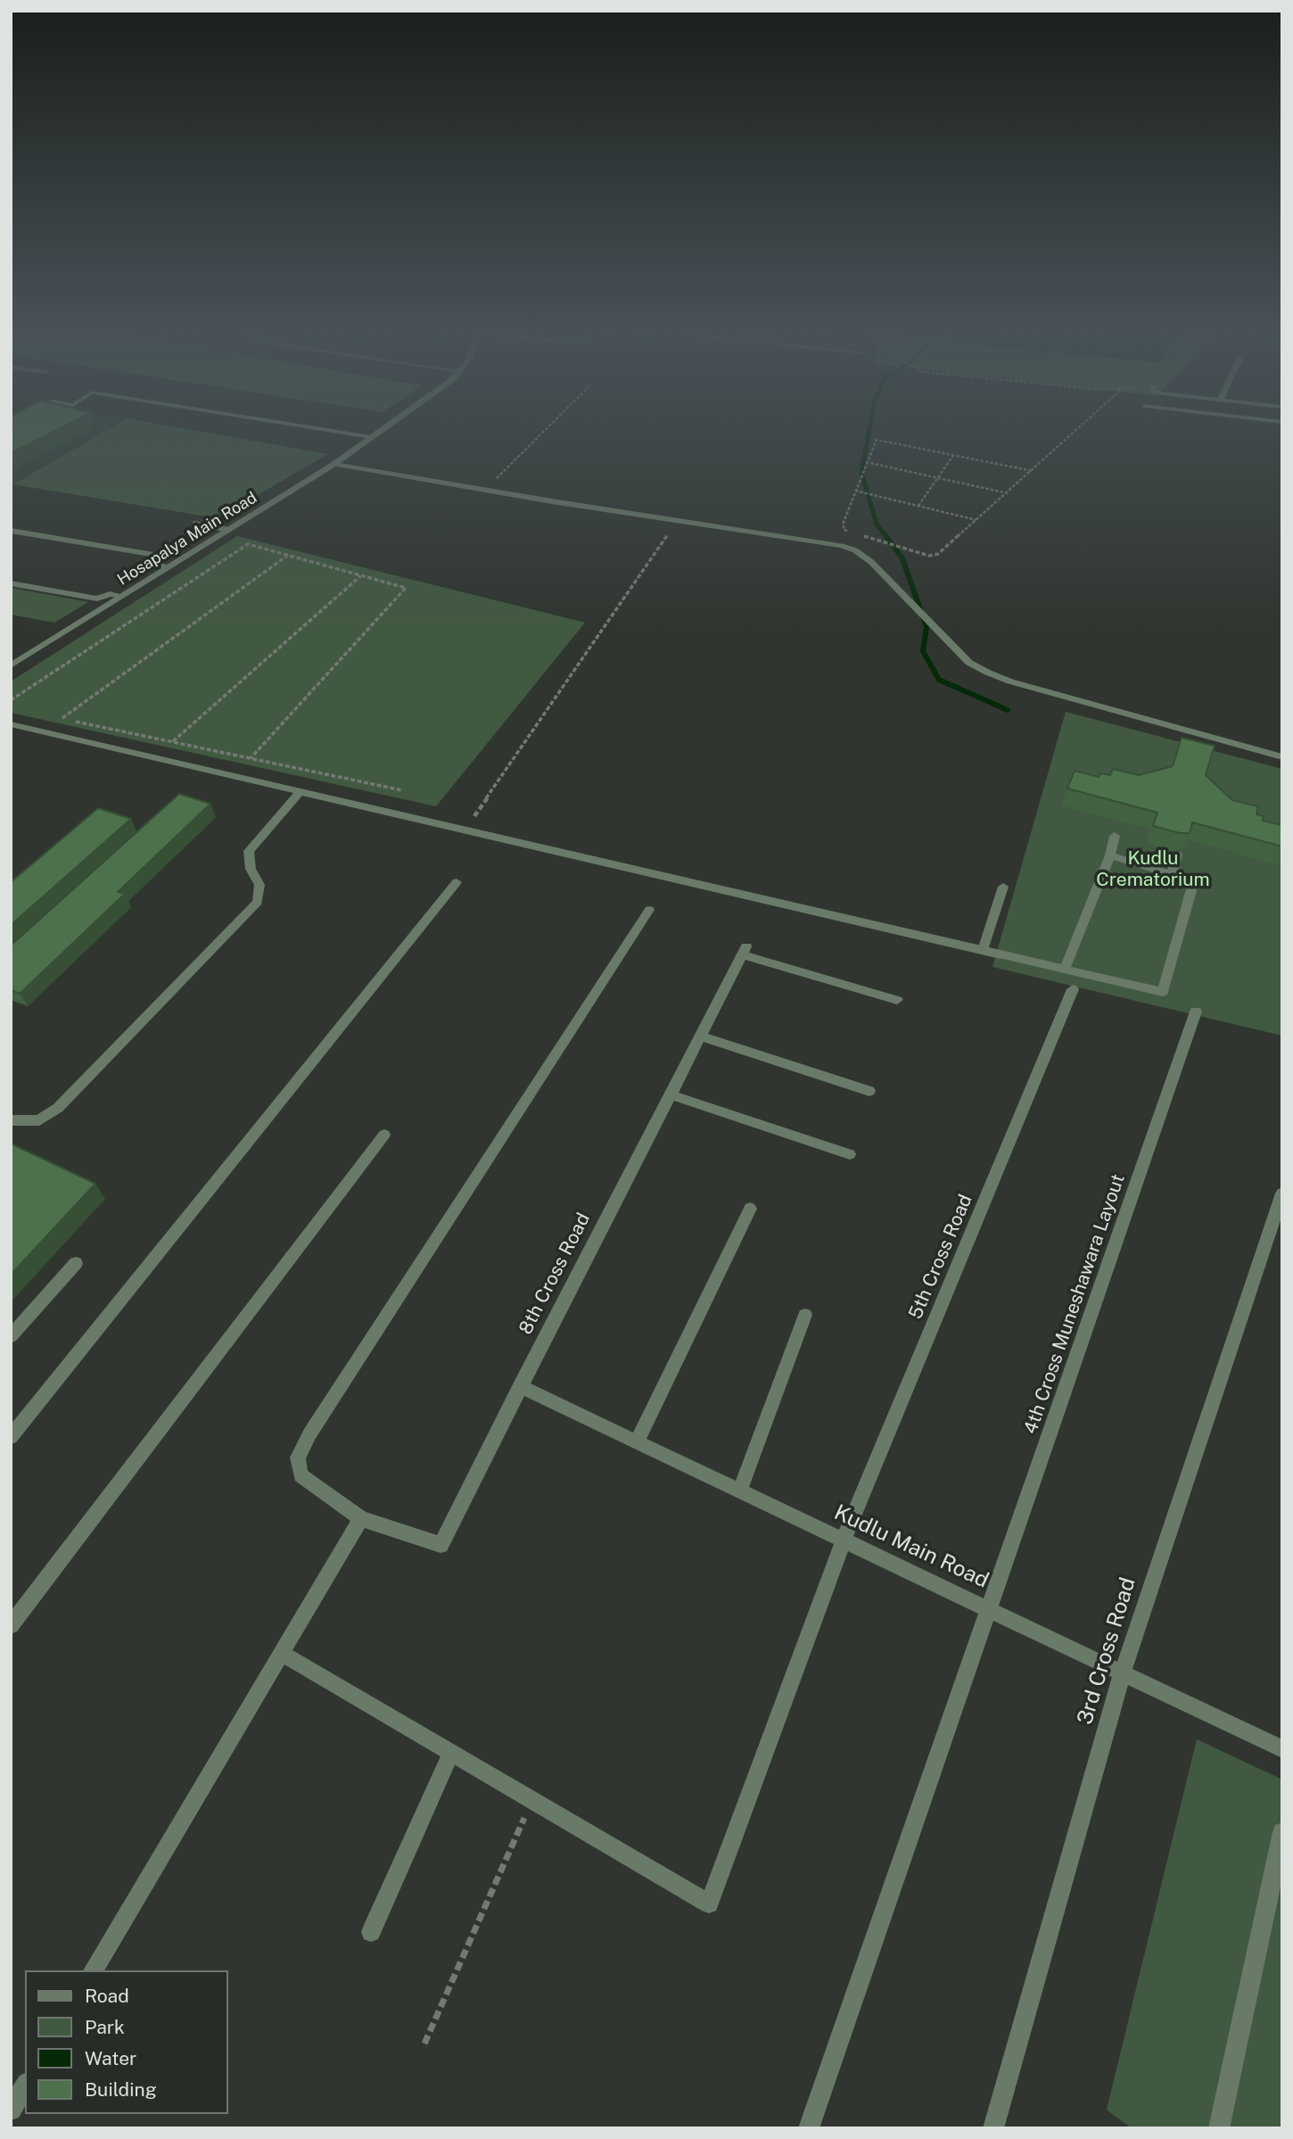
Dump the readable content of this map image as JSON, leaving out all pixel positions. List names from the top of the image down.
{
  "streets": {
    "street": [
      "Hosapalya Main Road",
      "5th Cross Road",
      "8th Cross Road",
      "4th Cross Muneshawara Layout",
      "Kudlu Main Road",
      "3rd Cross Road"
    ]
  },
  "crossings": [
    ["5th Cross Road", "Kudlu Main Road"],
    ["8th Cross Road", "Kudlu Main Road"],
    ["4th Cross Muneshawara Layout", "Kudlu Main Road"],
    ["Kudlu Main Road", "3rd Cross Road"]
  ],
  "parks": ["Kudlu Crematorium"],
  "legend": [
    "Road",
    "Park",
    "Water",
    "Building"
  ]
}
